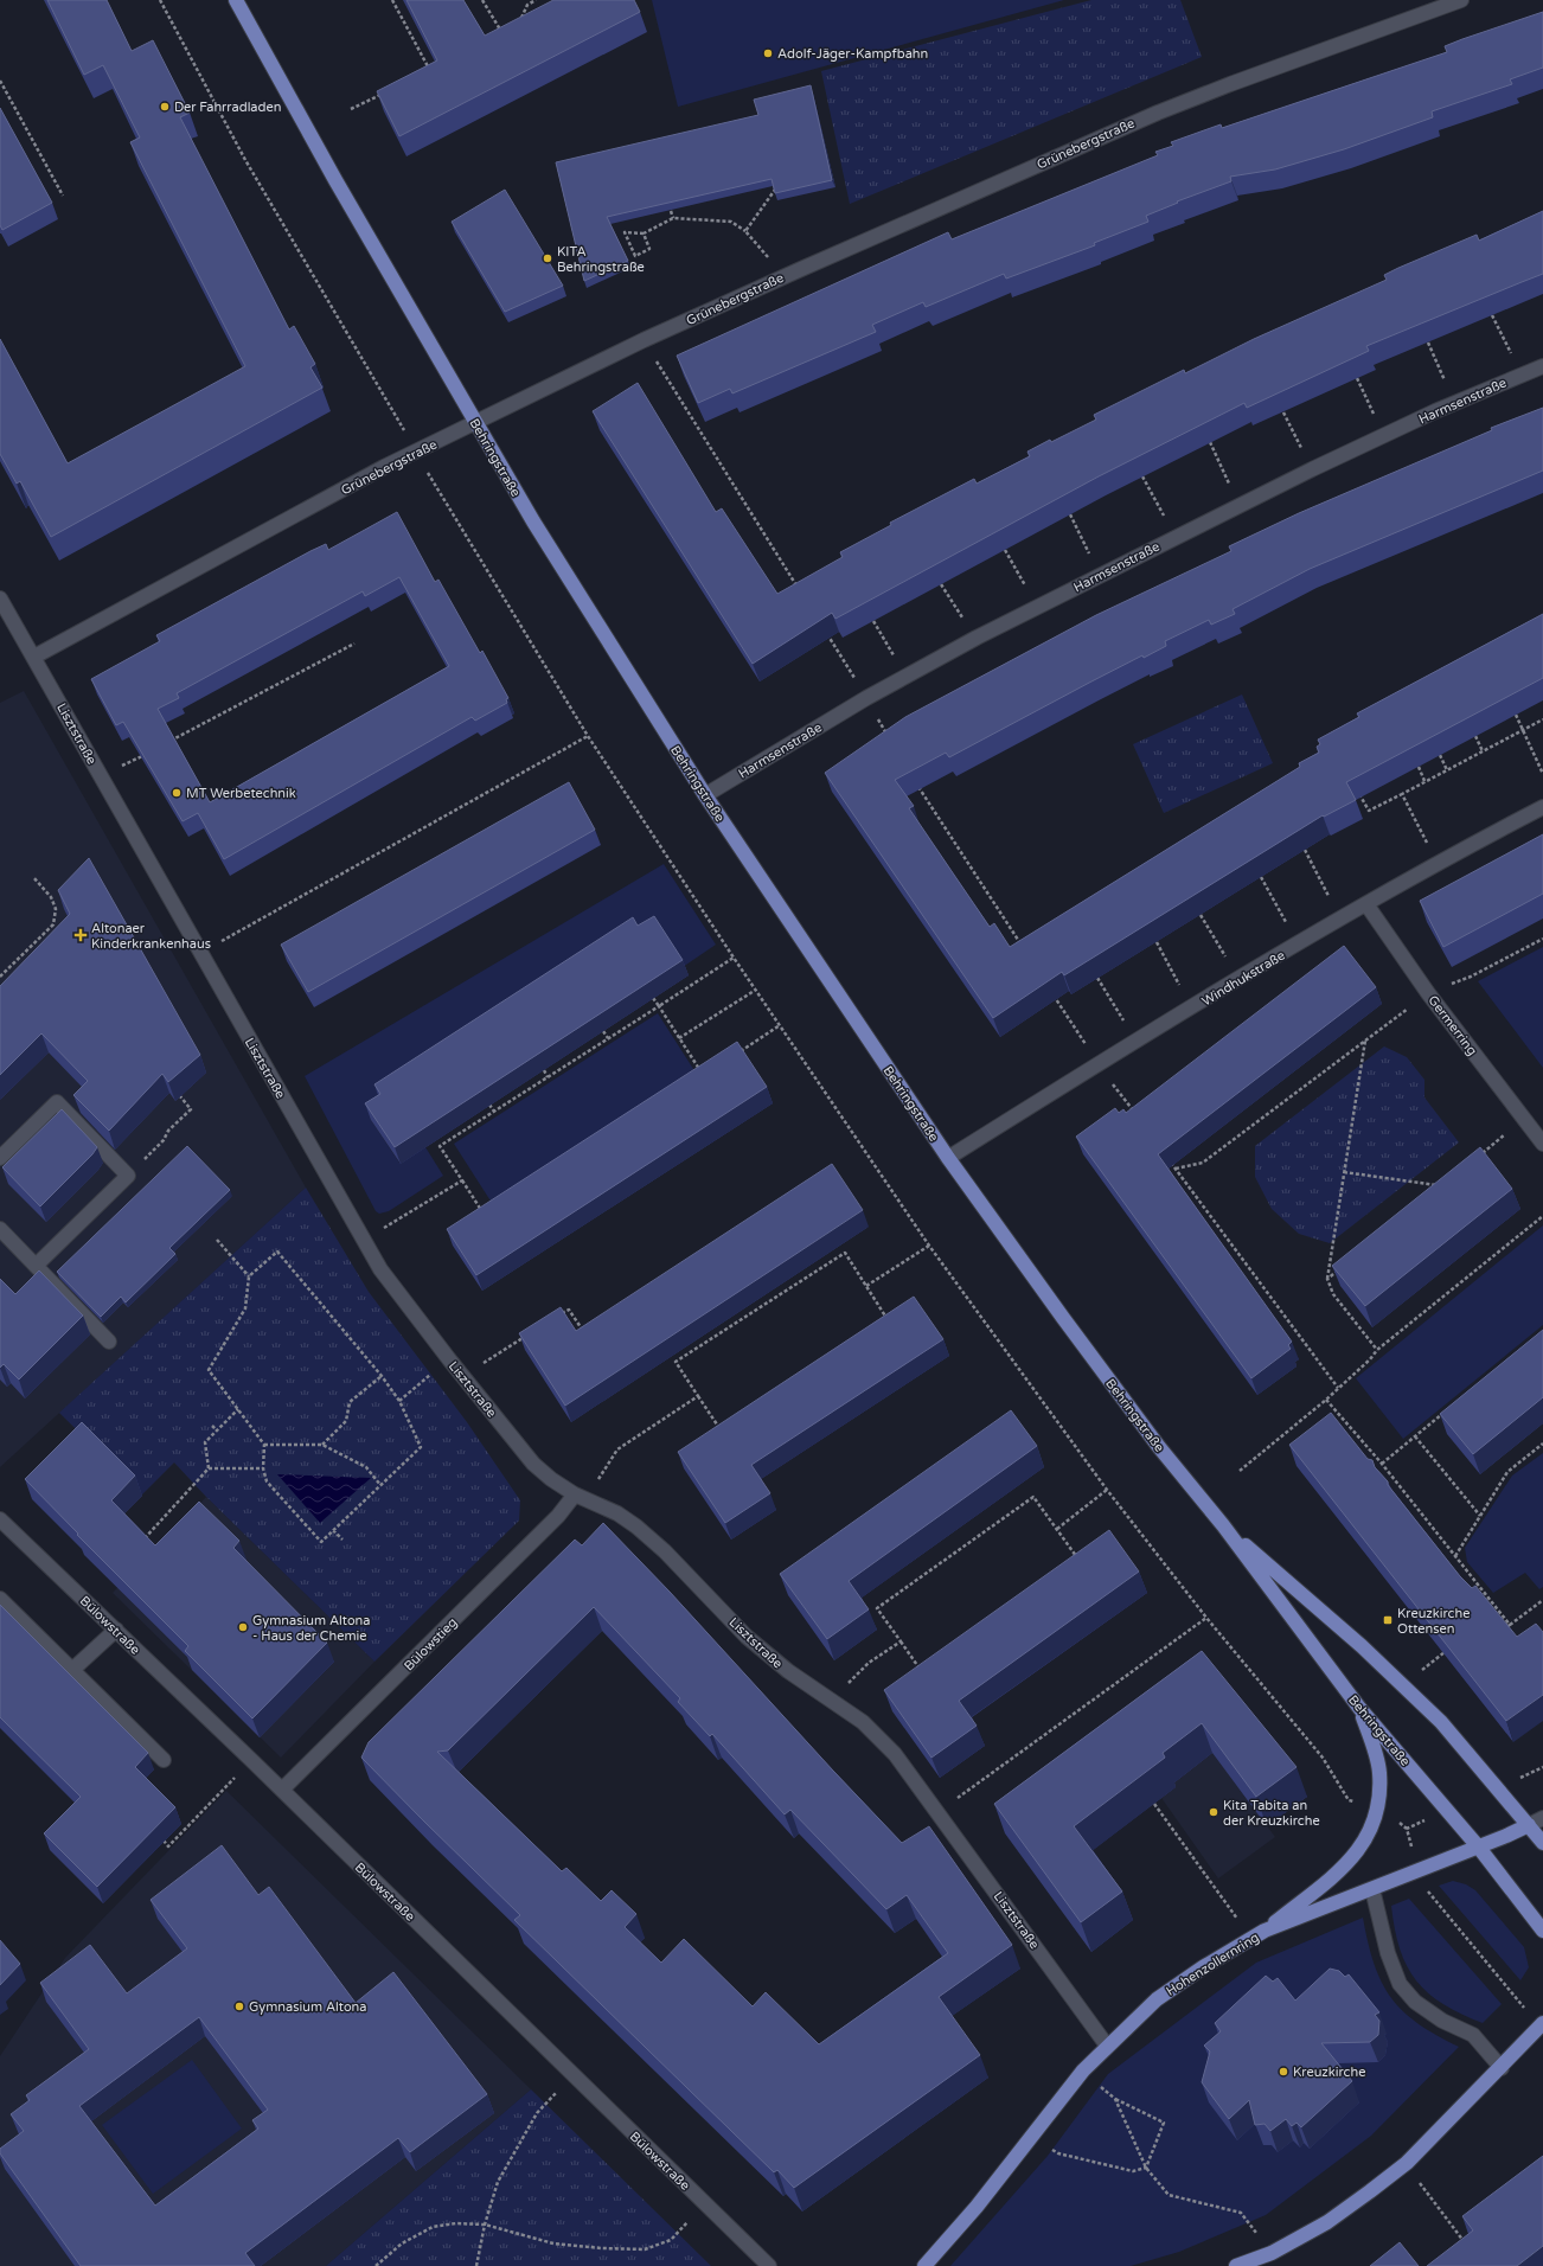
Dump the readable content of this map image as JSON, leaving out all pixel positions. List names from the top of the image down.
{
  "streets": {
    "main road": ["Behringstraße", "Hohenzollernring"],
    "street": [
      "Grünebergstraße",
      "Harmsenstraße",
      "Lisztstraße",
      "Windhukstraße",
      "Germerring",
      "Bülowstraße",
      "Bülowstieg"
    ]
  },
  "crossings": [
    ["Grünebergstraße", "Behringstraße"],
    ["Grünebergstraße", "Lisztstraße"],
    ["Harmsenstraße", "Behringstraße"],
    ["Behringstraße", "Windhukstraße"],
    ["Behringstraße", "Hohenzollernring"],
    ["Lisztstraße", "Bülowstieg"],
    ["Lisztstraße", "Hohenzollernring"],
    ["Windhukstraße", "Germerring"],
    ["Bülowstraße", "Bülowstieg"]
  ],
  "places": {
    "other": [
      "Adolf-Jäger-Kampfbahn",
      "Der Fahrradladen",
      "KITA Behringstraße",
      "MT Werbetechnik",
      "Gymnasium Altona - Haus der Chemie",
      "Kita Tabita an der Kreuzkirche",
      "Gymnasium Altona",
      "Kreuzkirche"
    ],
    "health": ["Altonaer Kinderkrankenhaus"],
    "transit": ["Kreuzkirche Ottensen"]
  }
}
